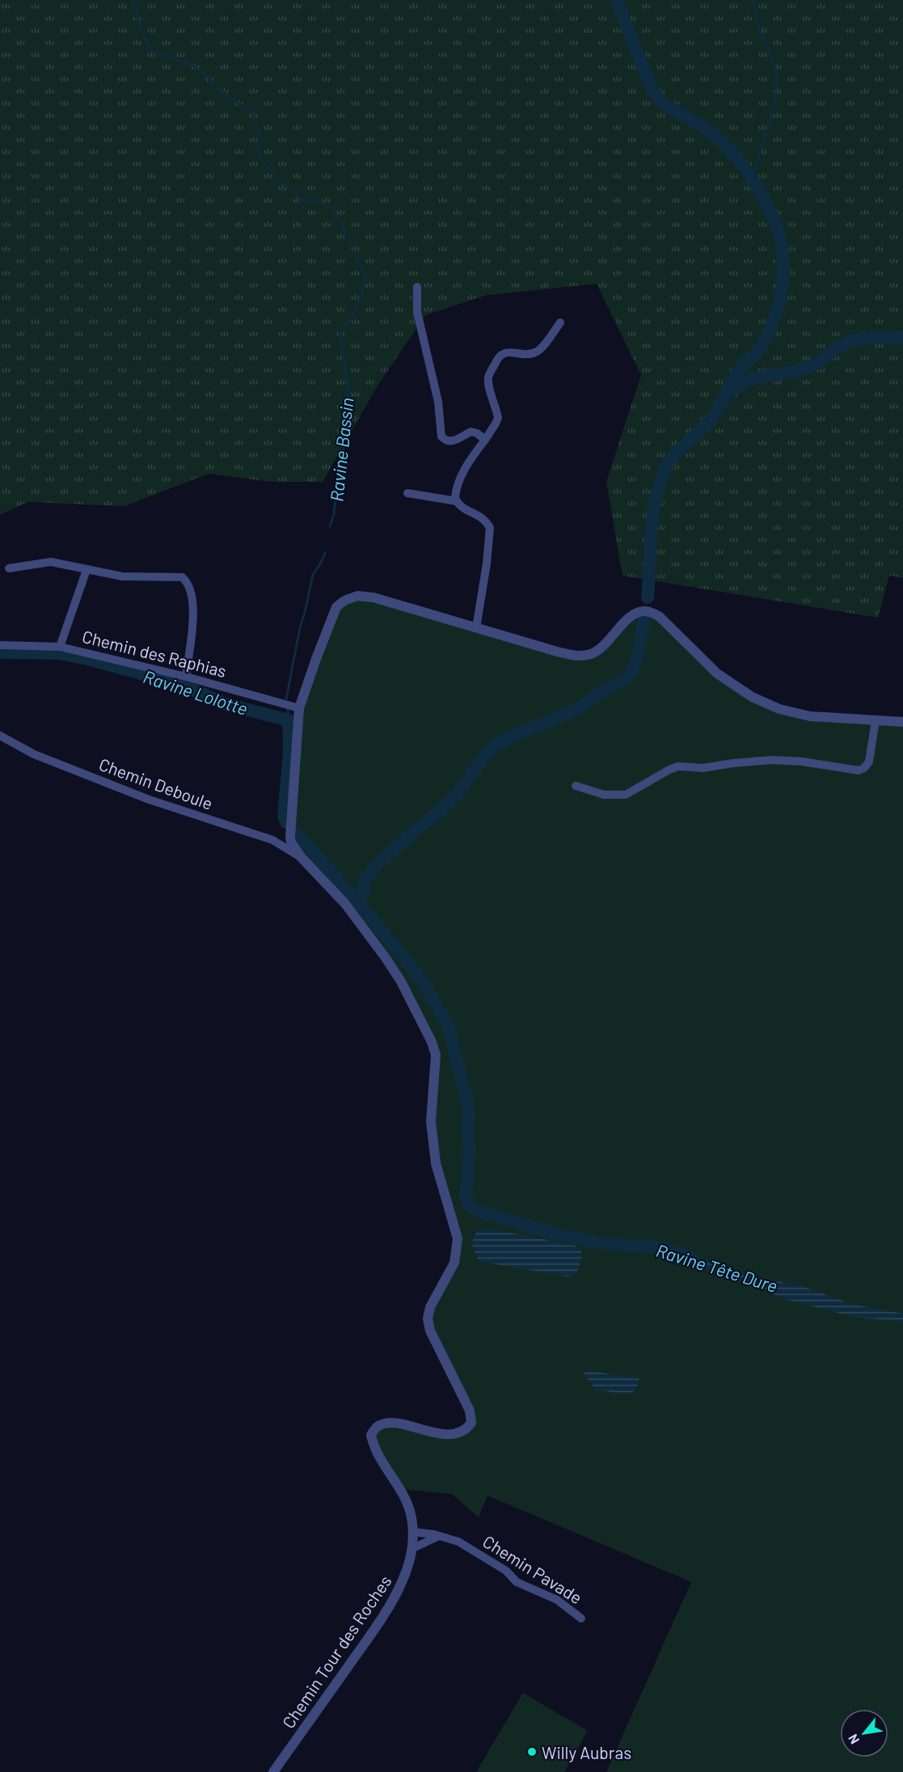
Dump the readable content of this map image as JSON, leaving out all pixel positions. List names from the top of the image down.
{
  "streets": {
    "street": [
      "Chemin des Raphias",
      "Chemin Deboule",
      "Chemin Pavade",
      "Chemin Tour des Roches"
    ]
  },
  "crossings": [
    ["Chemin Deboule", "Chemin Tour des Roches"],
    ["Chemin Pavade", "Chemin Tour des Roches"]
  ],
  "water": ["Ravine Bassin", "Ravine Lolotte", "Ravine Tête Dure"],
  "places": ["Willy Aubras"],
  "north": "bottom left"
}
